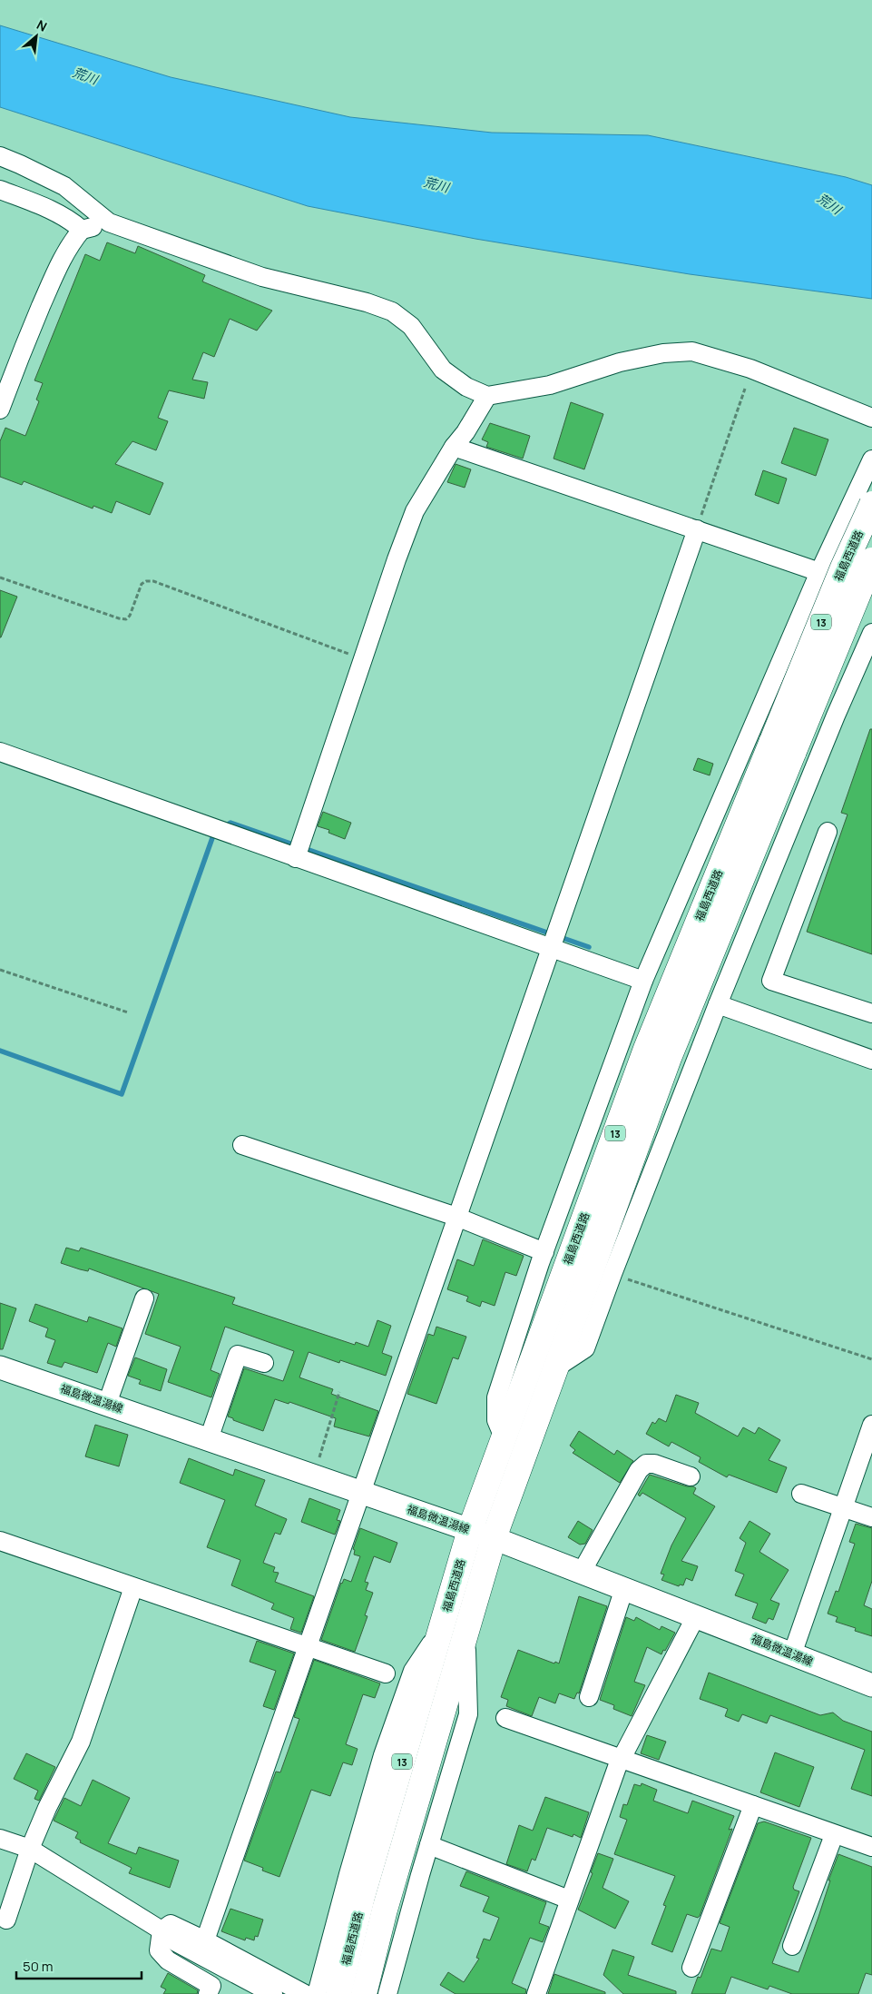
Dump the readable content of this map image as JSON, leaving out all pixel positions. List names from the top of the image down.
{
  "streets": {
    "highway": ["福島西道路", "13"],
    "main road": ["福島微温湯線"]
  },
  "crossings": [
    ["福島西道路", "福島微温湯線"]
  ],
  "water": ["荒川"],
  "scale_bar": "50 m",
  "north": "top right"
}
